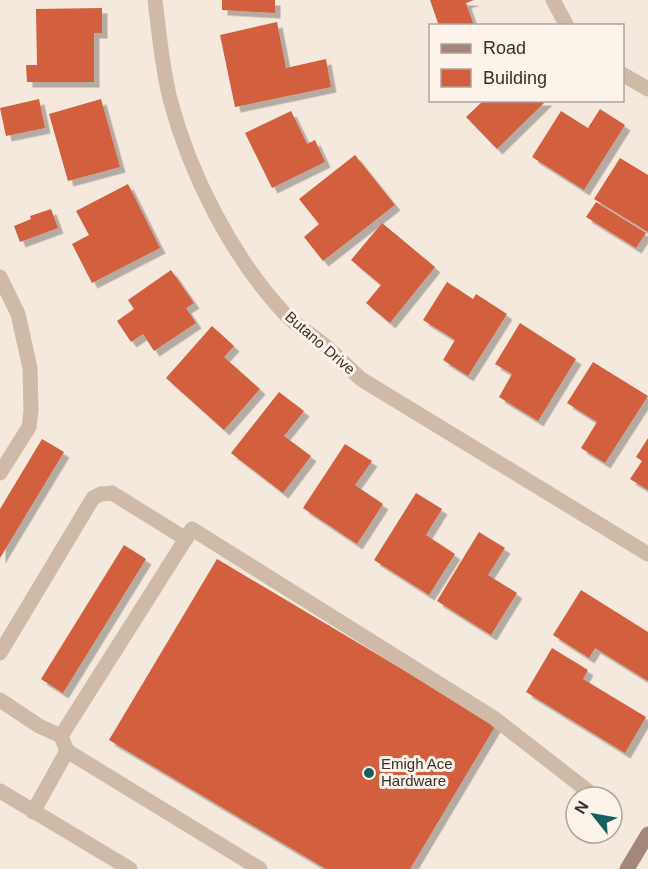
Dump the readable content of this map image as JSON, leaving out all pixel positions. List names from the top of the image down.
{
  "streets": {
    "street": ["Butano Drive"]
  },
  "places": ["Emigh Ace Hardware"],
  "legend": ["Road", "Building"],
  "north": "top left"
}
